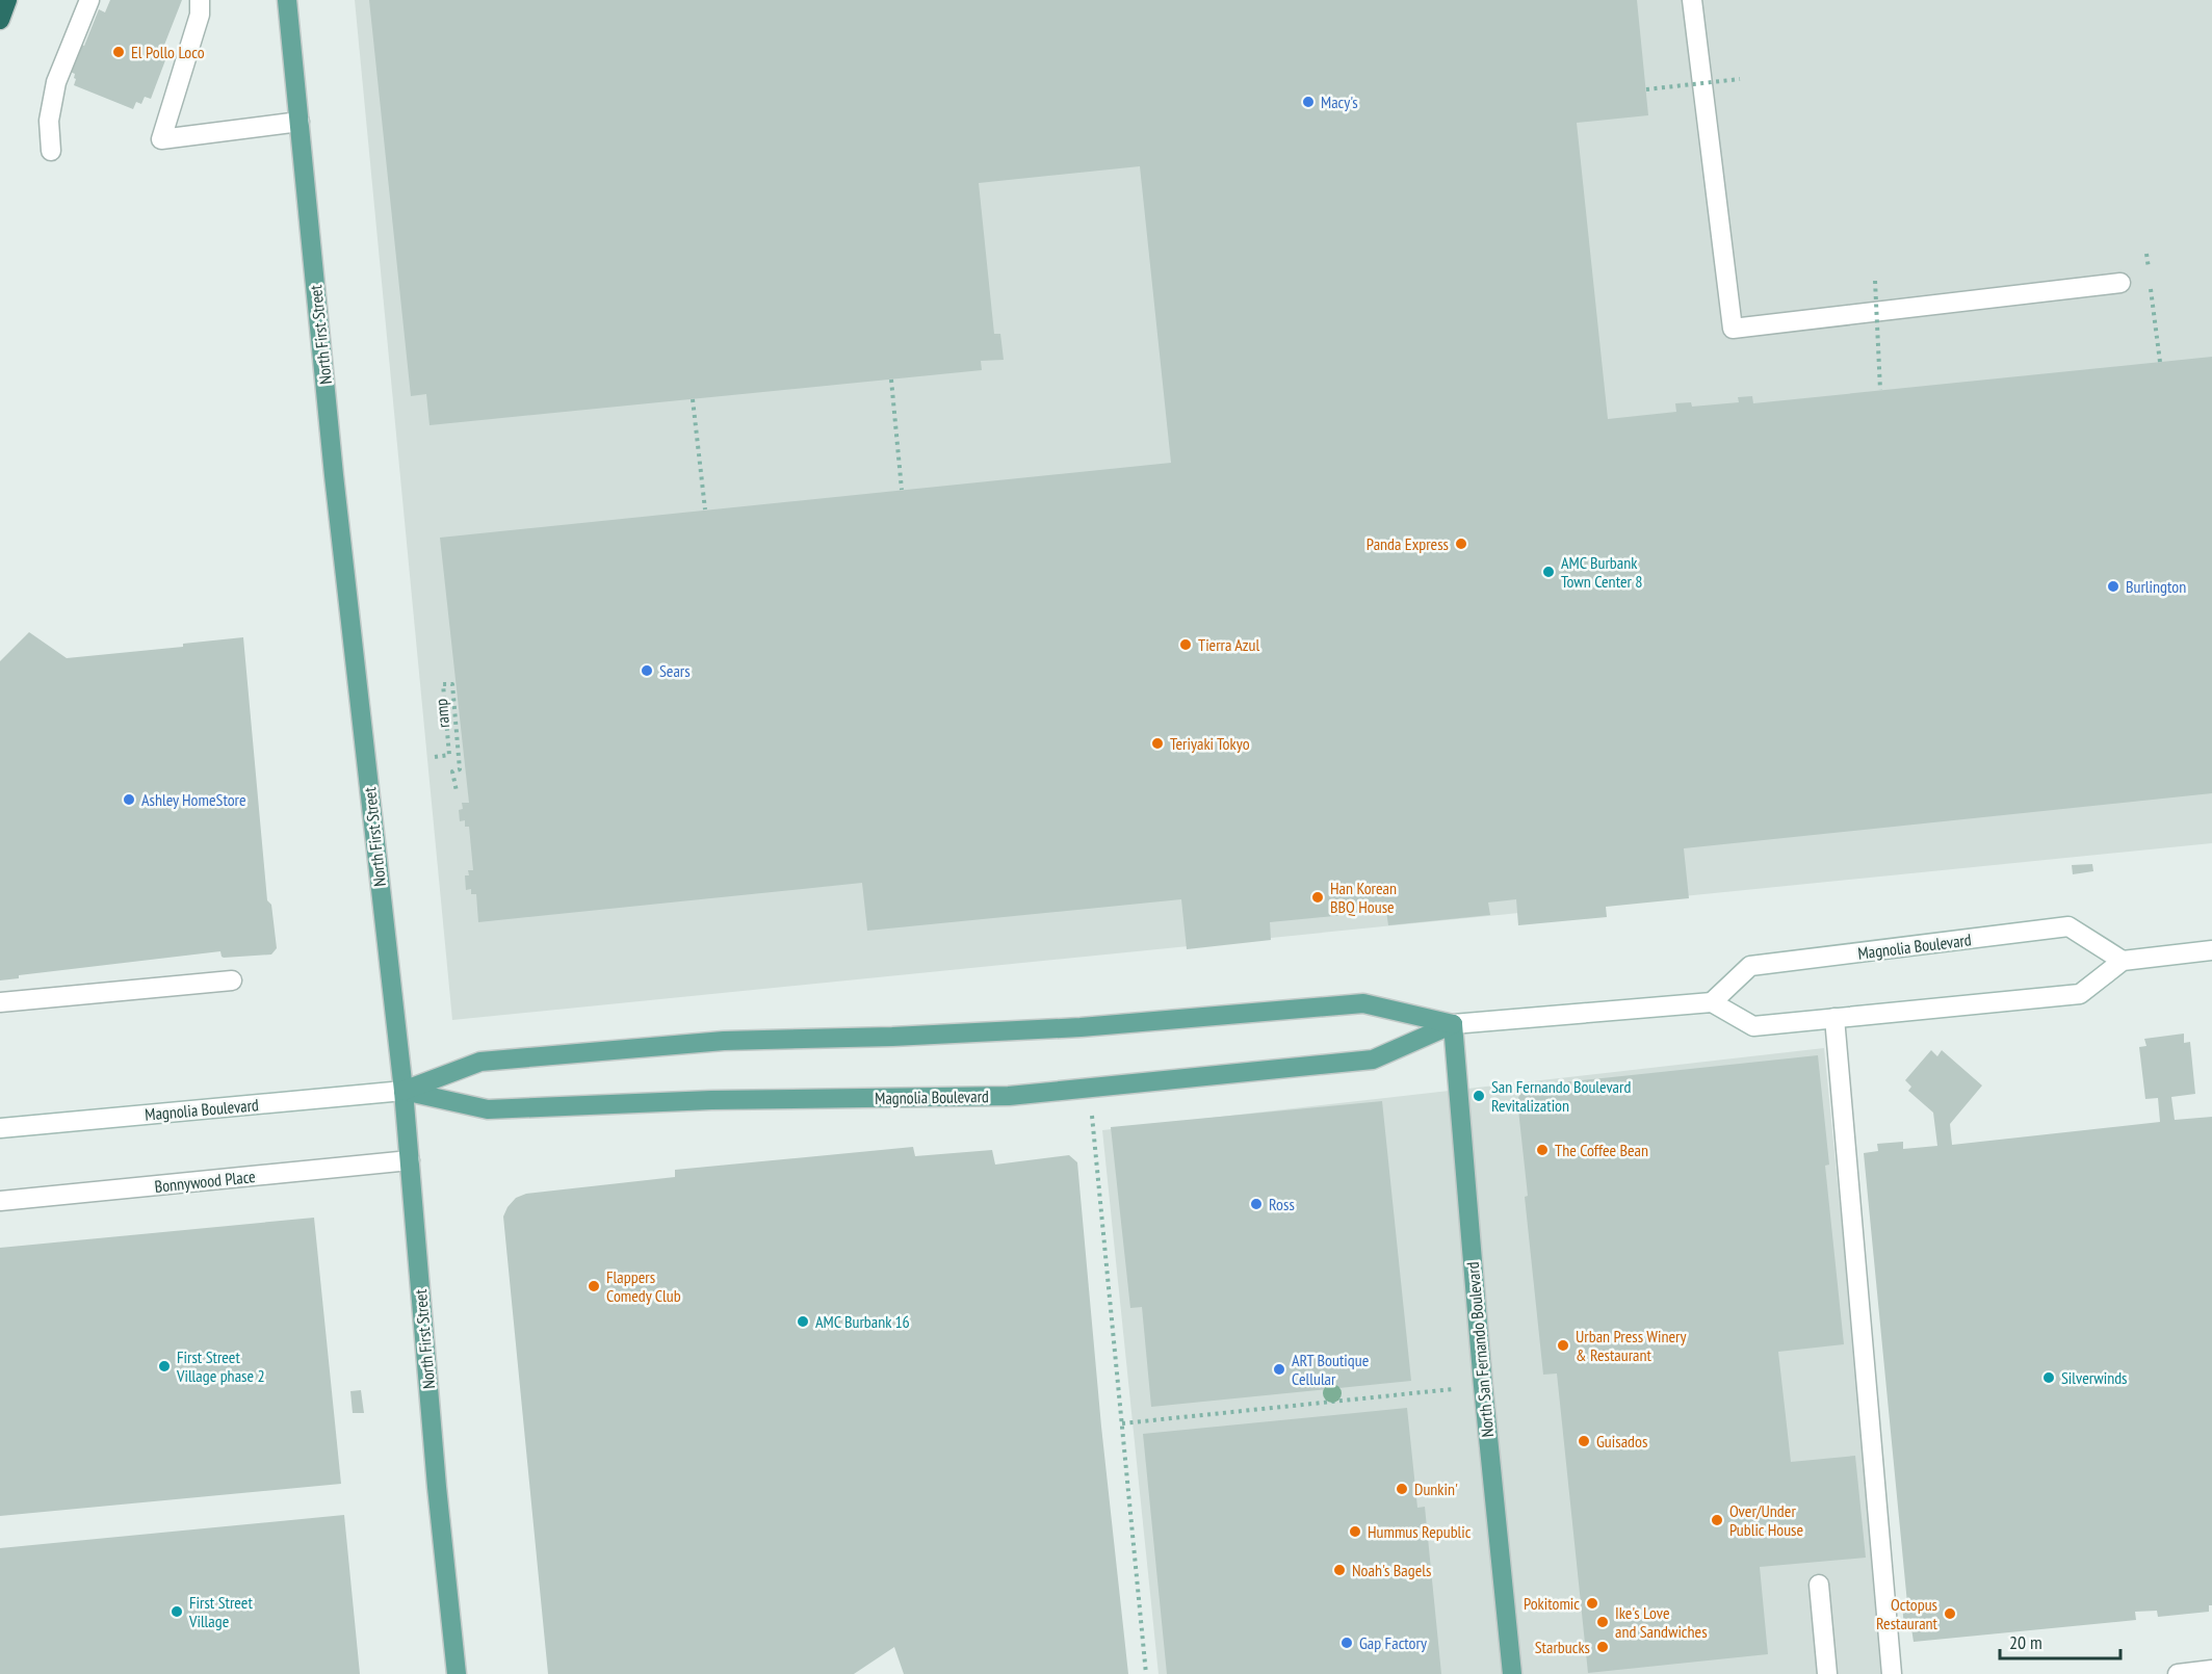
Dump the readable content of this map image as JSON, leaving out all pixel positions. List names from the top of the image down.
{
  "streets": {
    "main road": [
      "North First Street",
      "Magnolia Boulevard",
      "Bonnywood Place",
      "North San Fernando Boulevard"
    ],
    "path": ["ramp"]
  },
  "crossings": [
    ["North First Street", "Magnolia Boulevard"],
    ["North First Street", "Bonnywood Place"],
    ["Magnolia Boulevard", "North San Fernando Boulevard"]
  ],
  "places": [
    "El Pollo Loco",
    "Macy's",
    "Panda Express",
    "AMC Burbank Town Center 8",
    "Burlington",
    "Tierra Azul",
    "Sears",
    "Teriyaki Tokyo",
    "Ashley HomeStore",
    "Han Korean BBQ House",
    "San Fernando Boulevard Revitalization",
    "The Coffee Bean",
    "Ross",
    "Flappers Comedy Club",
    "AMC Burbank 16",
    "Urban Press Winery & Restaurant",
    "First Street Village phase 2",
    "ART Boutique Cellular",
    "Silverwinds",
    "Guisados",
    "Dunkin'",
    "Over/Under Public House",
    "Hummus Republic",
    "Noah's Bagels",
    "Pokitomic",
    "First Street Village",
    "Octopus Restaurant",
    "Ike's Love and Sandwiches",
    "Gap Factory",
    "Starbucks"
  ],
  "scale_bar": "20 m"
}
